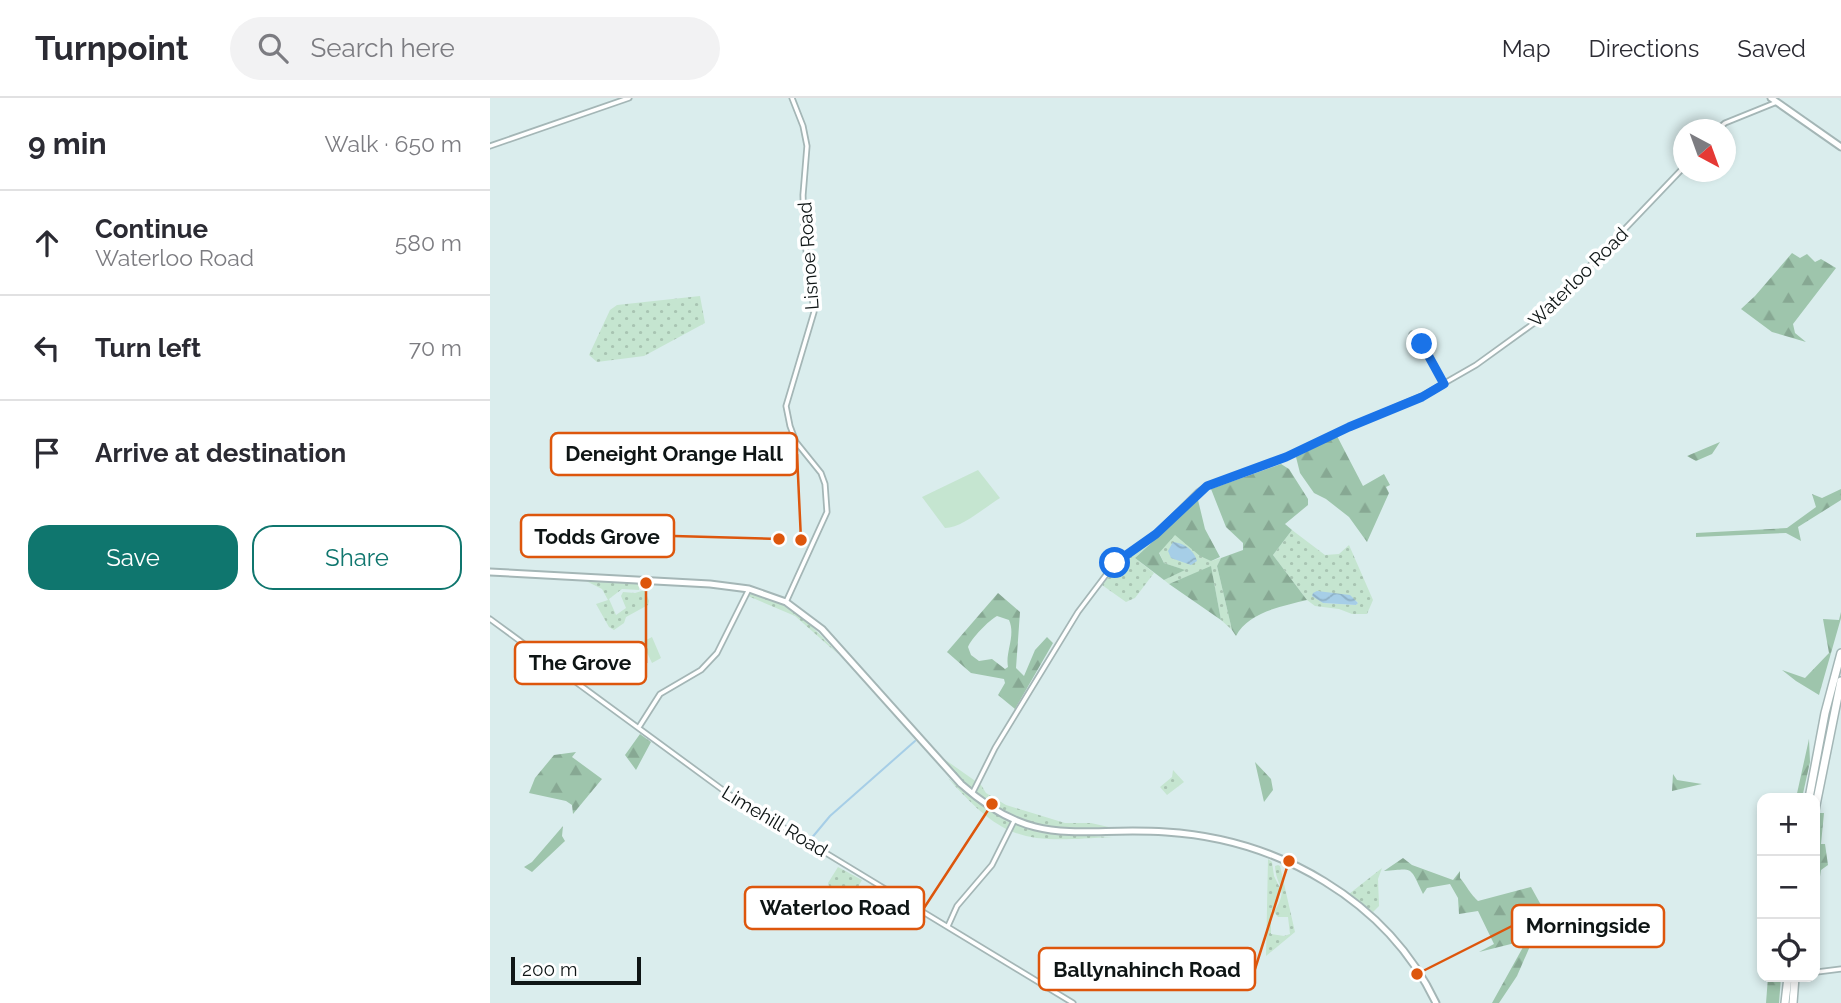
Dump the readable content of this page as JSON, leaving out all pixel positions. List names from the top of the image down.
{
  "streets": {
    "street": ["Lisnoe Road", "Waterloo Road", "Limehill Road"]
  },
  "places": [
    "Todds Grove",
    "Deneight Orange Hall",
    "The Grove",
    "Waterloo Road",
    "Ballynahinch Road",
    "Morningside"
  ],
  "scale_bar": "200 m",
  "north": "bottom right",
  "page": {
    "header": "Turnpoint",
    "search": "Search here",
    "nav": ["Map", "Directions", "Saved"],
    "heading": ["9 min", "Walk · 650 m"],
    "list": [
      ["Continue", "Waterloo Road", "580 m"],
      ["Turn left", "70 m"],
      "Arrive at destination"
    ],
    "buttons": ["Save", "Share"],
    "map_buttons": ["+", "−"],
    "scale": "200 m"
  }
}
